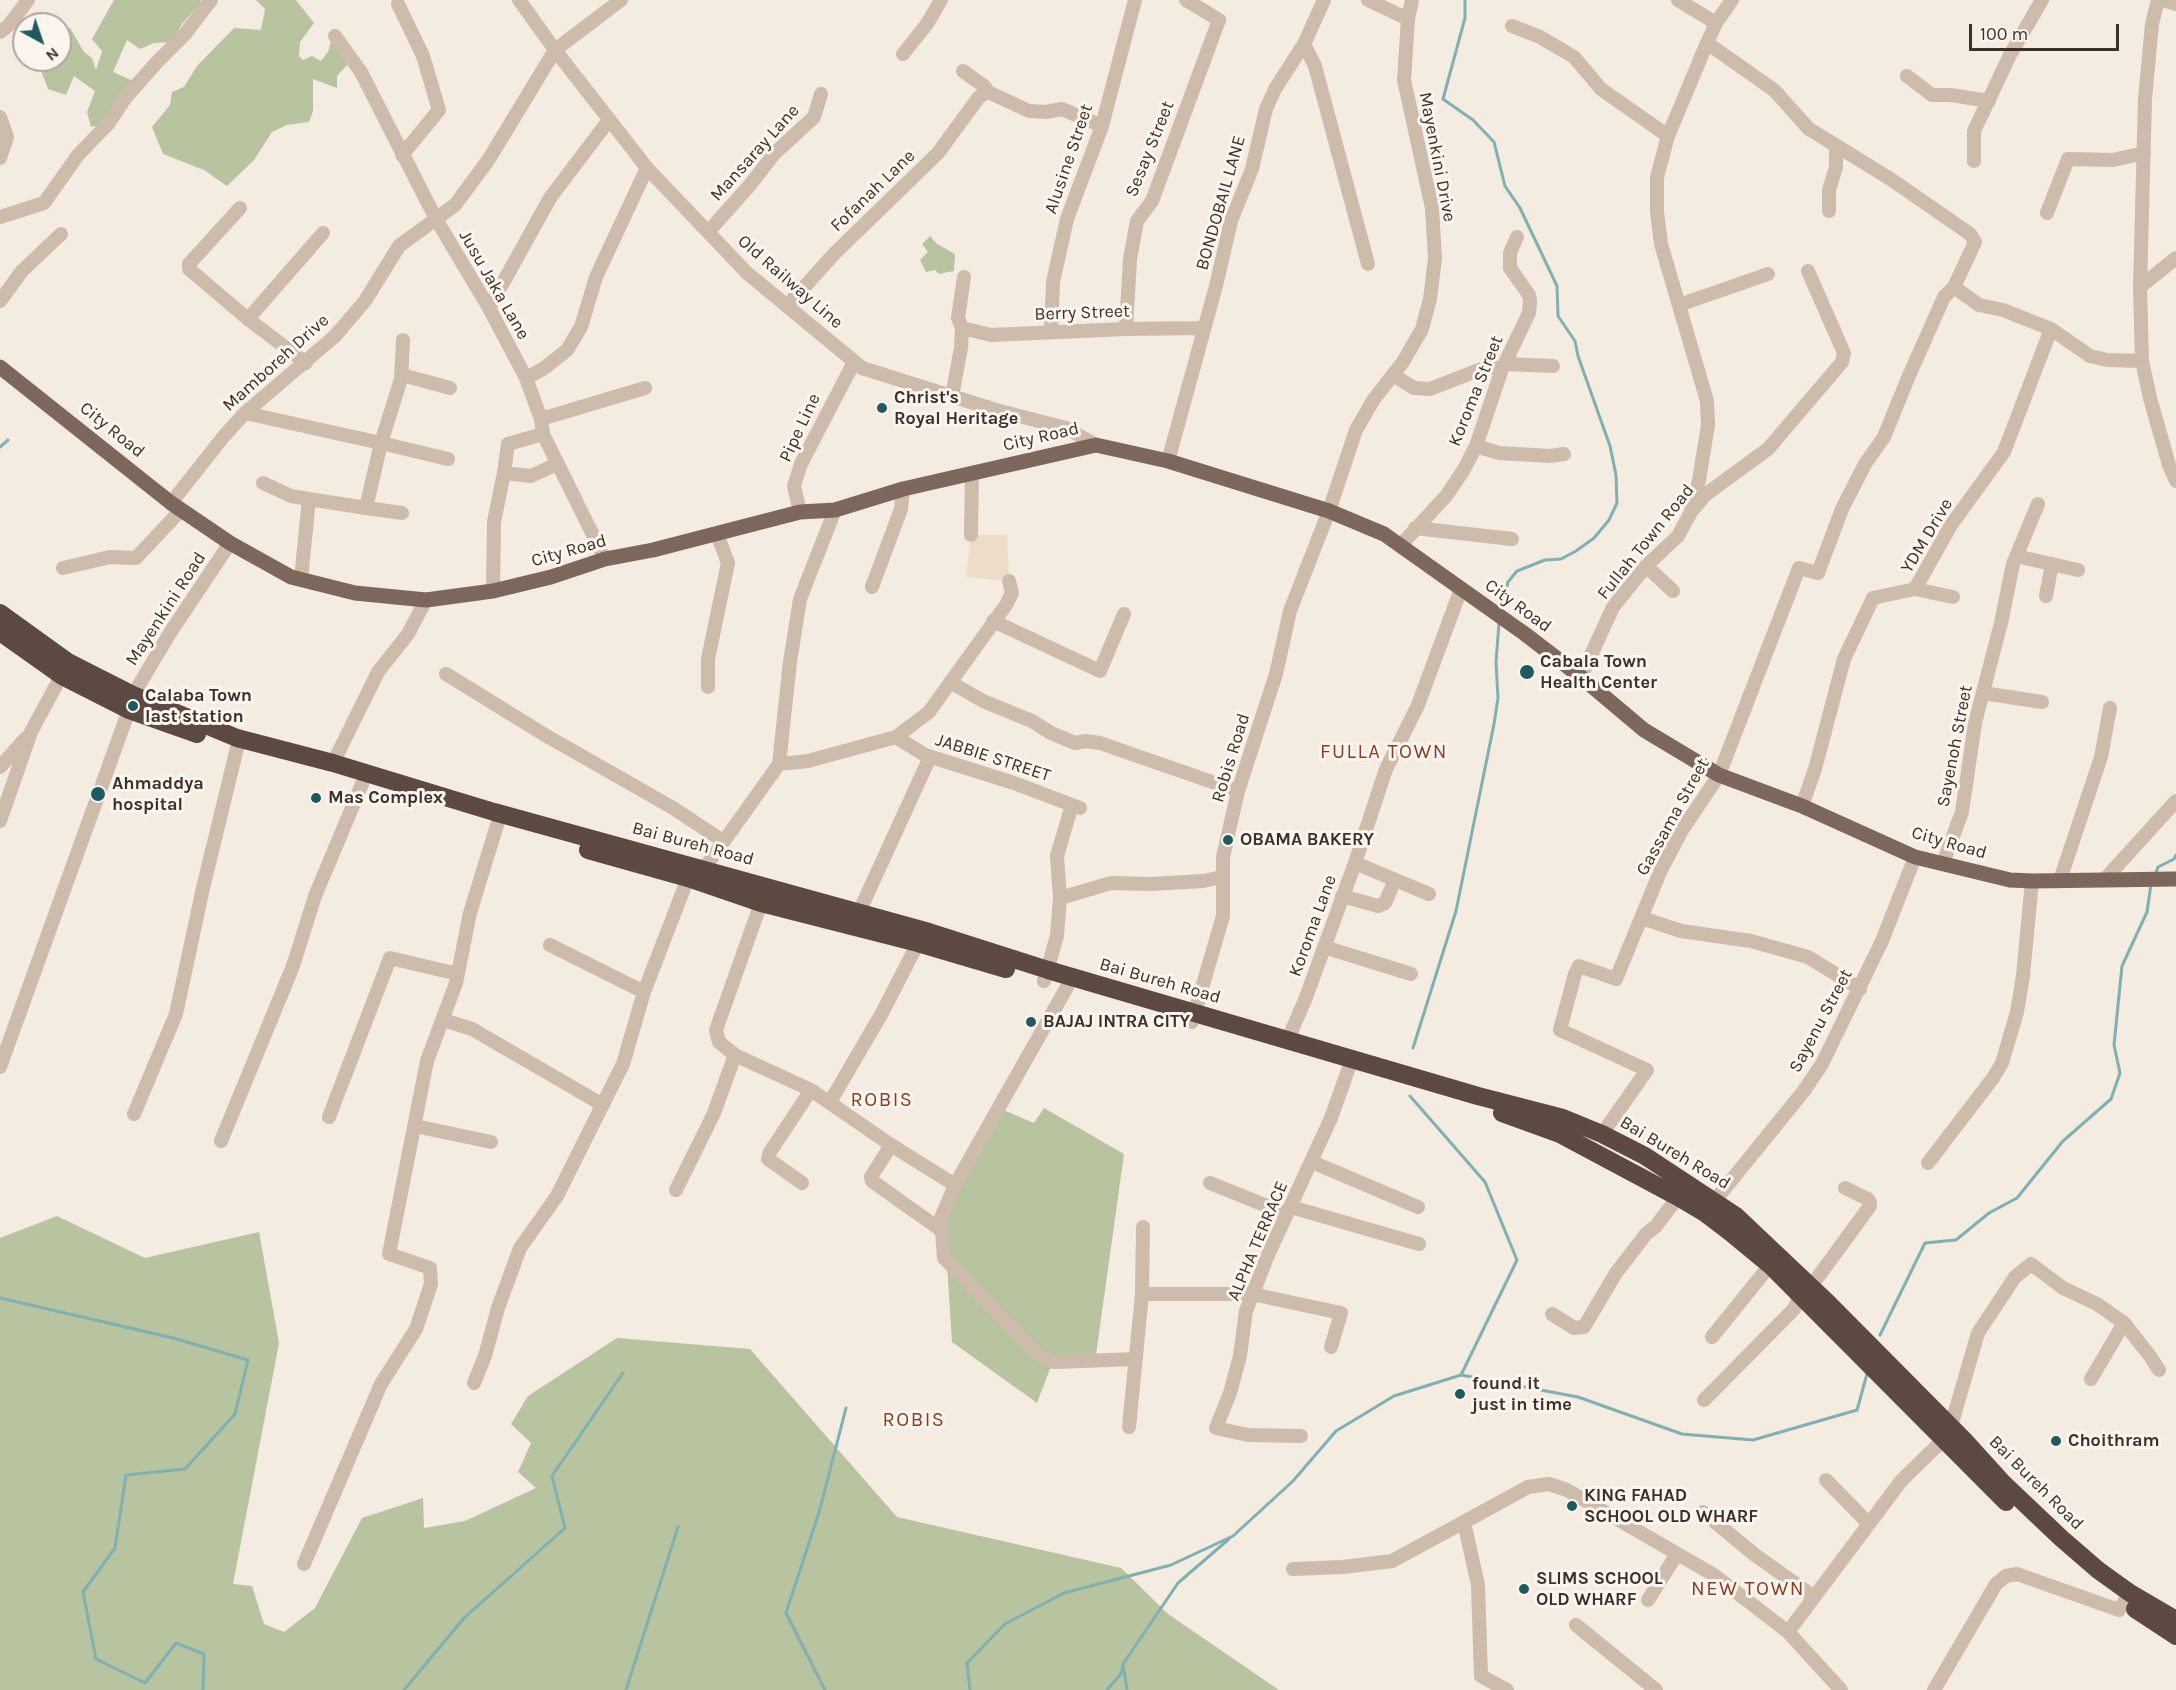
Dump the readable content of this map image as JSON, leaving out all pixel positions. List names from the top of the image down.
{
  "streets": {
    "highway": ["Bai Bureh Road"],
    "main road": ["City Road"],
    "street": [
      "Sesay Street",
      "Mansaray Lane",
      "Mayenkini Drive",
      "Alusine Street",
      "Fofanah Lane",
      "BONDOBAIL LANE",
      "Old Railway Line",
      "Jusu Jaka Lane",
      "Berry Street",
      "Mamboreh Drive",
      "Koroma Street",
      "Pipe Line",
      "YDM Drive",
      "Fullah Town Road",
      "Mayenkini Road",
      "Sayenoh Street",
      "JABBIE STREET",
      "Robis Road",
      "Gassama Street",
      "Koroma Lane",
      "Sayenu Street",
      "ALPHA TERRACE"
    ]
  },
  "crossings": [
    ["Sesay Street", "Berry Street"],
    ["Mansaray Lane", "Old Railway Line"],
    ["Mayenkini Drive", "City Road"],
    ["Mayenkini Drive", "Robis Road"],
    ["Alusine Street", "Berry Street"],
    ["Fofanah Lane", "Old Railway Line"],
    ["BONDOBAIL LANE", "Berry Street"],
    ["BONDOBAIL LANE", "City Road"],
    ["Old Railway Line", "Mamboreh Drive"],
    ["Old Railway Line", "Pipe Line"],
    ["Old Railway Line", "City Road"],
    ["Jusu Jaka Lane", "Mamboreh Drive"],
    ["Jusu Jaka Lane", "City Road"],
    ["Mamboreh Drive", "City Road"],
    ["Koroma Street", "City Road"],
    ["Pipe Line", "City Road"],
    ["City Road", "YDM Drive"],
    ["City Road", "Fullah Town Road"],
    ["City Road", "Mayenkini Road"],
    ["City Road", "Sayenoh Street"],
    ["City Road", "Robis Road"],
    ["City Road", "Gassama Street"],
    ["City Road", "Koroma Lane"],
    ["City Road", "Sayenu Street"],
    ["Mayenkini Road", "Bai Bureh Road"],
    ["Robis Road", "Bai Bureh Road"],
    ["Gassama Street", "Bai Bureh Road"],
    ["Bai Bureh Road", "Koroma Lane"],
    ["Bai Bureh Road", "Sayenu Street"],
    ["Bai Bureh Road", "ALPHA TERRACE"]
  ],
  "districts": [
    "FULLA TOWN",
    "ROBIS",
    "ROBIS",
    "NEW TOWN"
  ],
  "places": [
    "Christ's Royal Heritage",
    "Cabala Town Health Center",
    "Calaba Town last station",
    "Ahmaddya hospital",
    "Mas Complex",
    "OBAMA BAKERY",
    "BAJAJ INTRA CITY",
    "found it just in time",
    "Choithram",
    "KING FAHAD SCHOOL OLD WHARF",
    "SLIMS SCHOOL OLD WHARF"
  ],
  "scale_bar": "100 m",
  "north": "bottom right"
}
